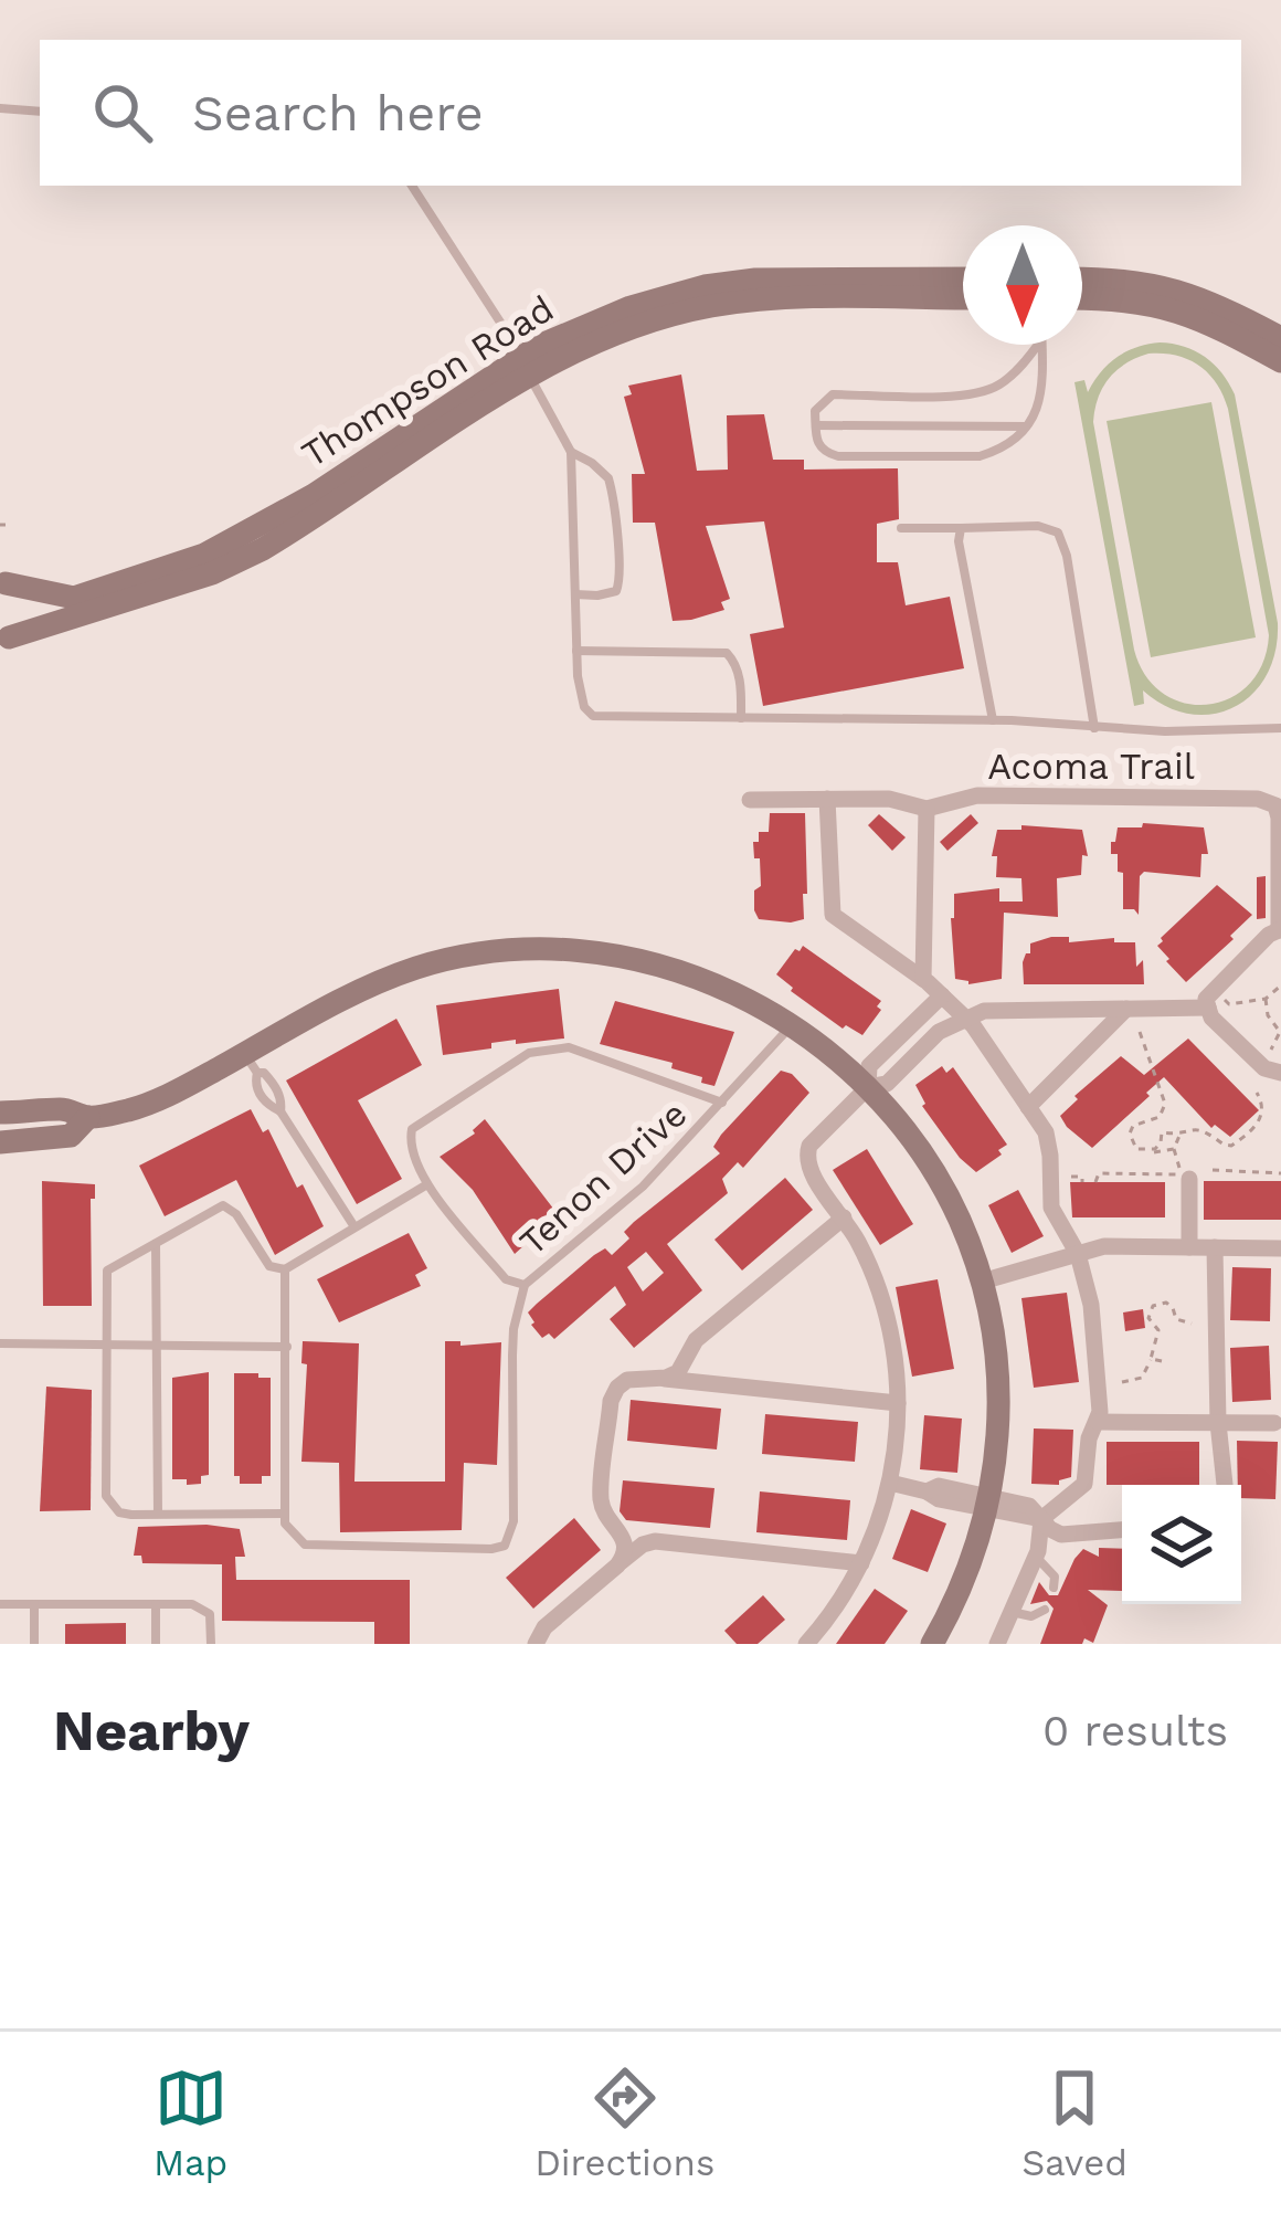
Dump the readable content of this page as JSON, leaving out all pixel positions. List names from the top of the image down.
{
  "streets": {
    "street": ["Thompson Road", "Acoma Trail"],
    "lane": ["Tenon Drive"]
  },
  "north": "bottom",
  "page": {
    "search": "Search here",
    "heading": ["Nearby", "0 results"],
    "nav": ["Map", "Directions", "Saved"]
  }
}
